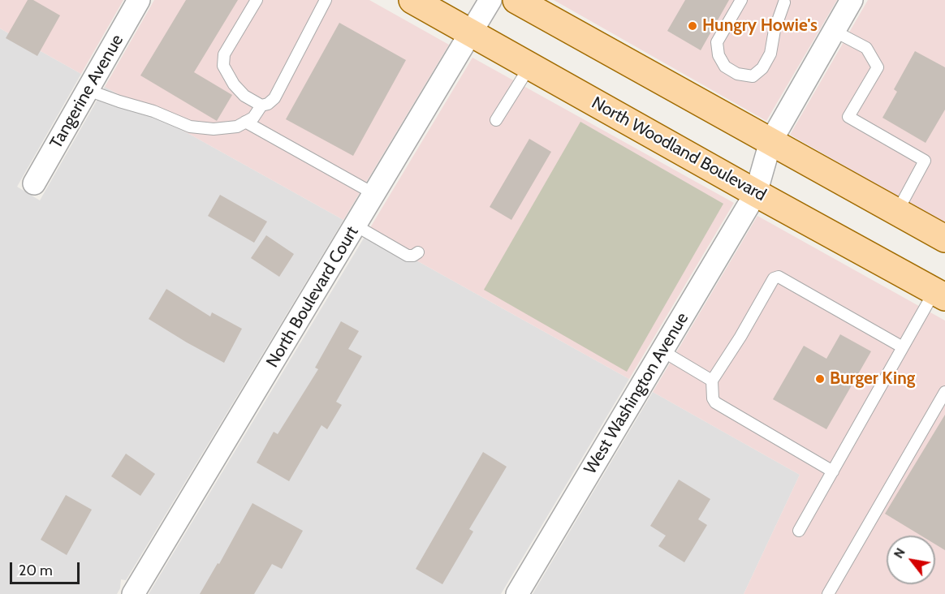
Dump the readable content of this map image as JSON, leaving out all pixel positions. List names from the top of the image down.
{
  "streets": {
    "main road": ["North Woodland Boulevard"],
    "street": ["Tangerine Avenue", "North Boulevard Court", "West Washington Avenue"]
  },
  "crossings": [
    ["North Woodland Boulevard", "North Boulevard Court"],
    ["North Woodland Boulevard", "West Washington Avenue"]
  ],
  "places": ["Hungry Howie's", "Burger King"],
  "scale_bar": "20 m",
  "north": "top left"
}
